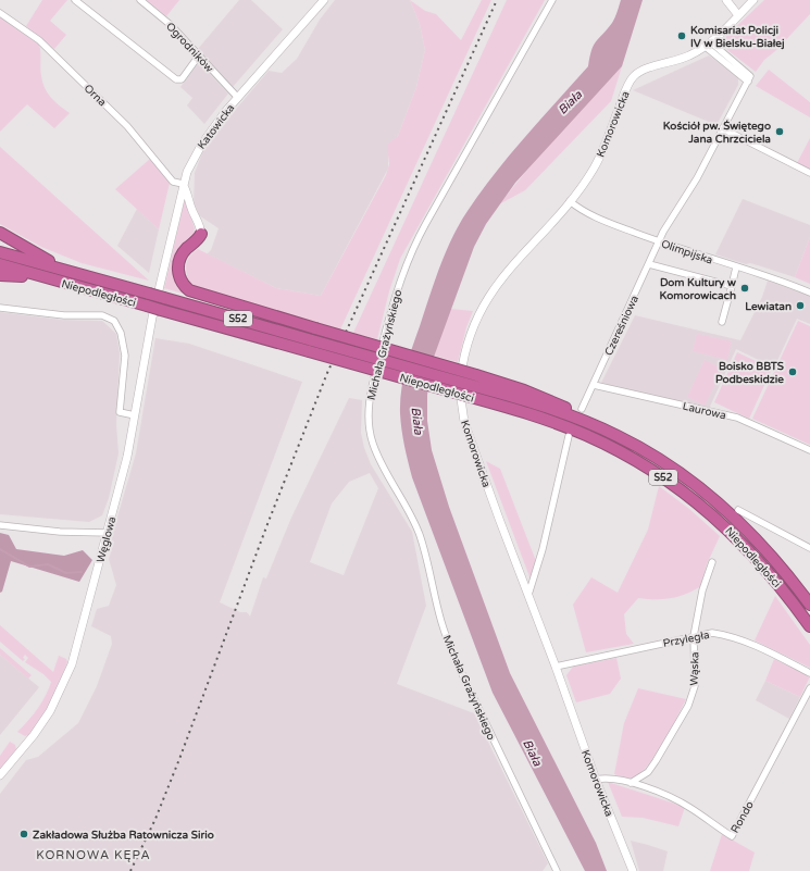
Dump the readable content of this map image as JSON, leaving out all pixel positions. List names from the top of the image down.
{
  "streets": {
    "highway": ["Niepodległości", "S52"],
    "street": [
      "Ogrodników",
      "Orna",
      "Komorowicka",
      "Katowicka",
      "Olimpijska",
      "Czereśniowa",
      "Michała Grażyńskiego",
      "Laurowa",
      "Węglowa",
      "Przyległa",
      "Wąska",
      "Rondo"
    ]
  },
  "crossings": [
    ["Ogrodników", "Katowicka"],
    ["Orna", "Katowicka"],
    ["Komorowicka", "Olimpijska"],
    ["Komorowicka", "Czereśniowa"],
    ["Komorowicka", "Przyległa"],
    ["Komorowicka", "Rondo"],
    ["Katowicka", "Węglowa"],
    ["Olimpijska", "Czereśniowa"],
    ["Czereśniowa", "Laurowa"],
    ["Przyległa", "Wąska"],
    ["Wąska", "Rondo"]
  ],
  "districts": ["KORNOWA KĘPA"],
  "water": ["Biała"],
  "places": [
    "Komisariat Policji IV w Bielsku-Białej",
    "Kościół pw. Świętego Jana Chrzciciela",
    "Dom Kultury w Komorowicach",
    "Lewiatan",
    "Boisko BBTS Podbeskidzie",
    "Zakładowa Służba Ratownicza Sirio"
  ]
}
